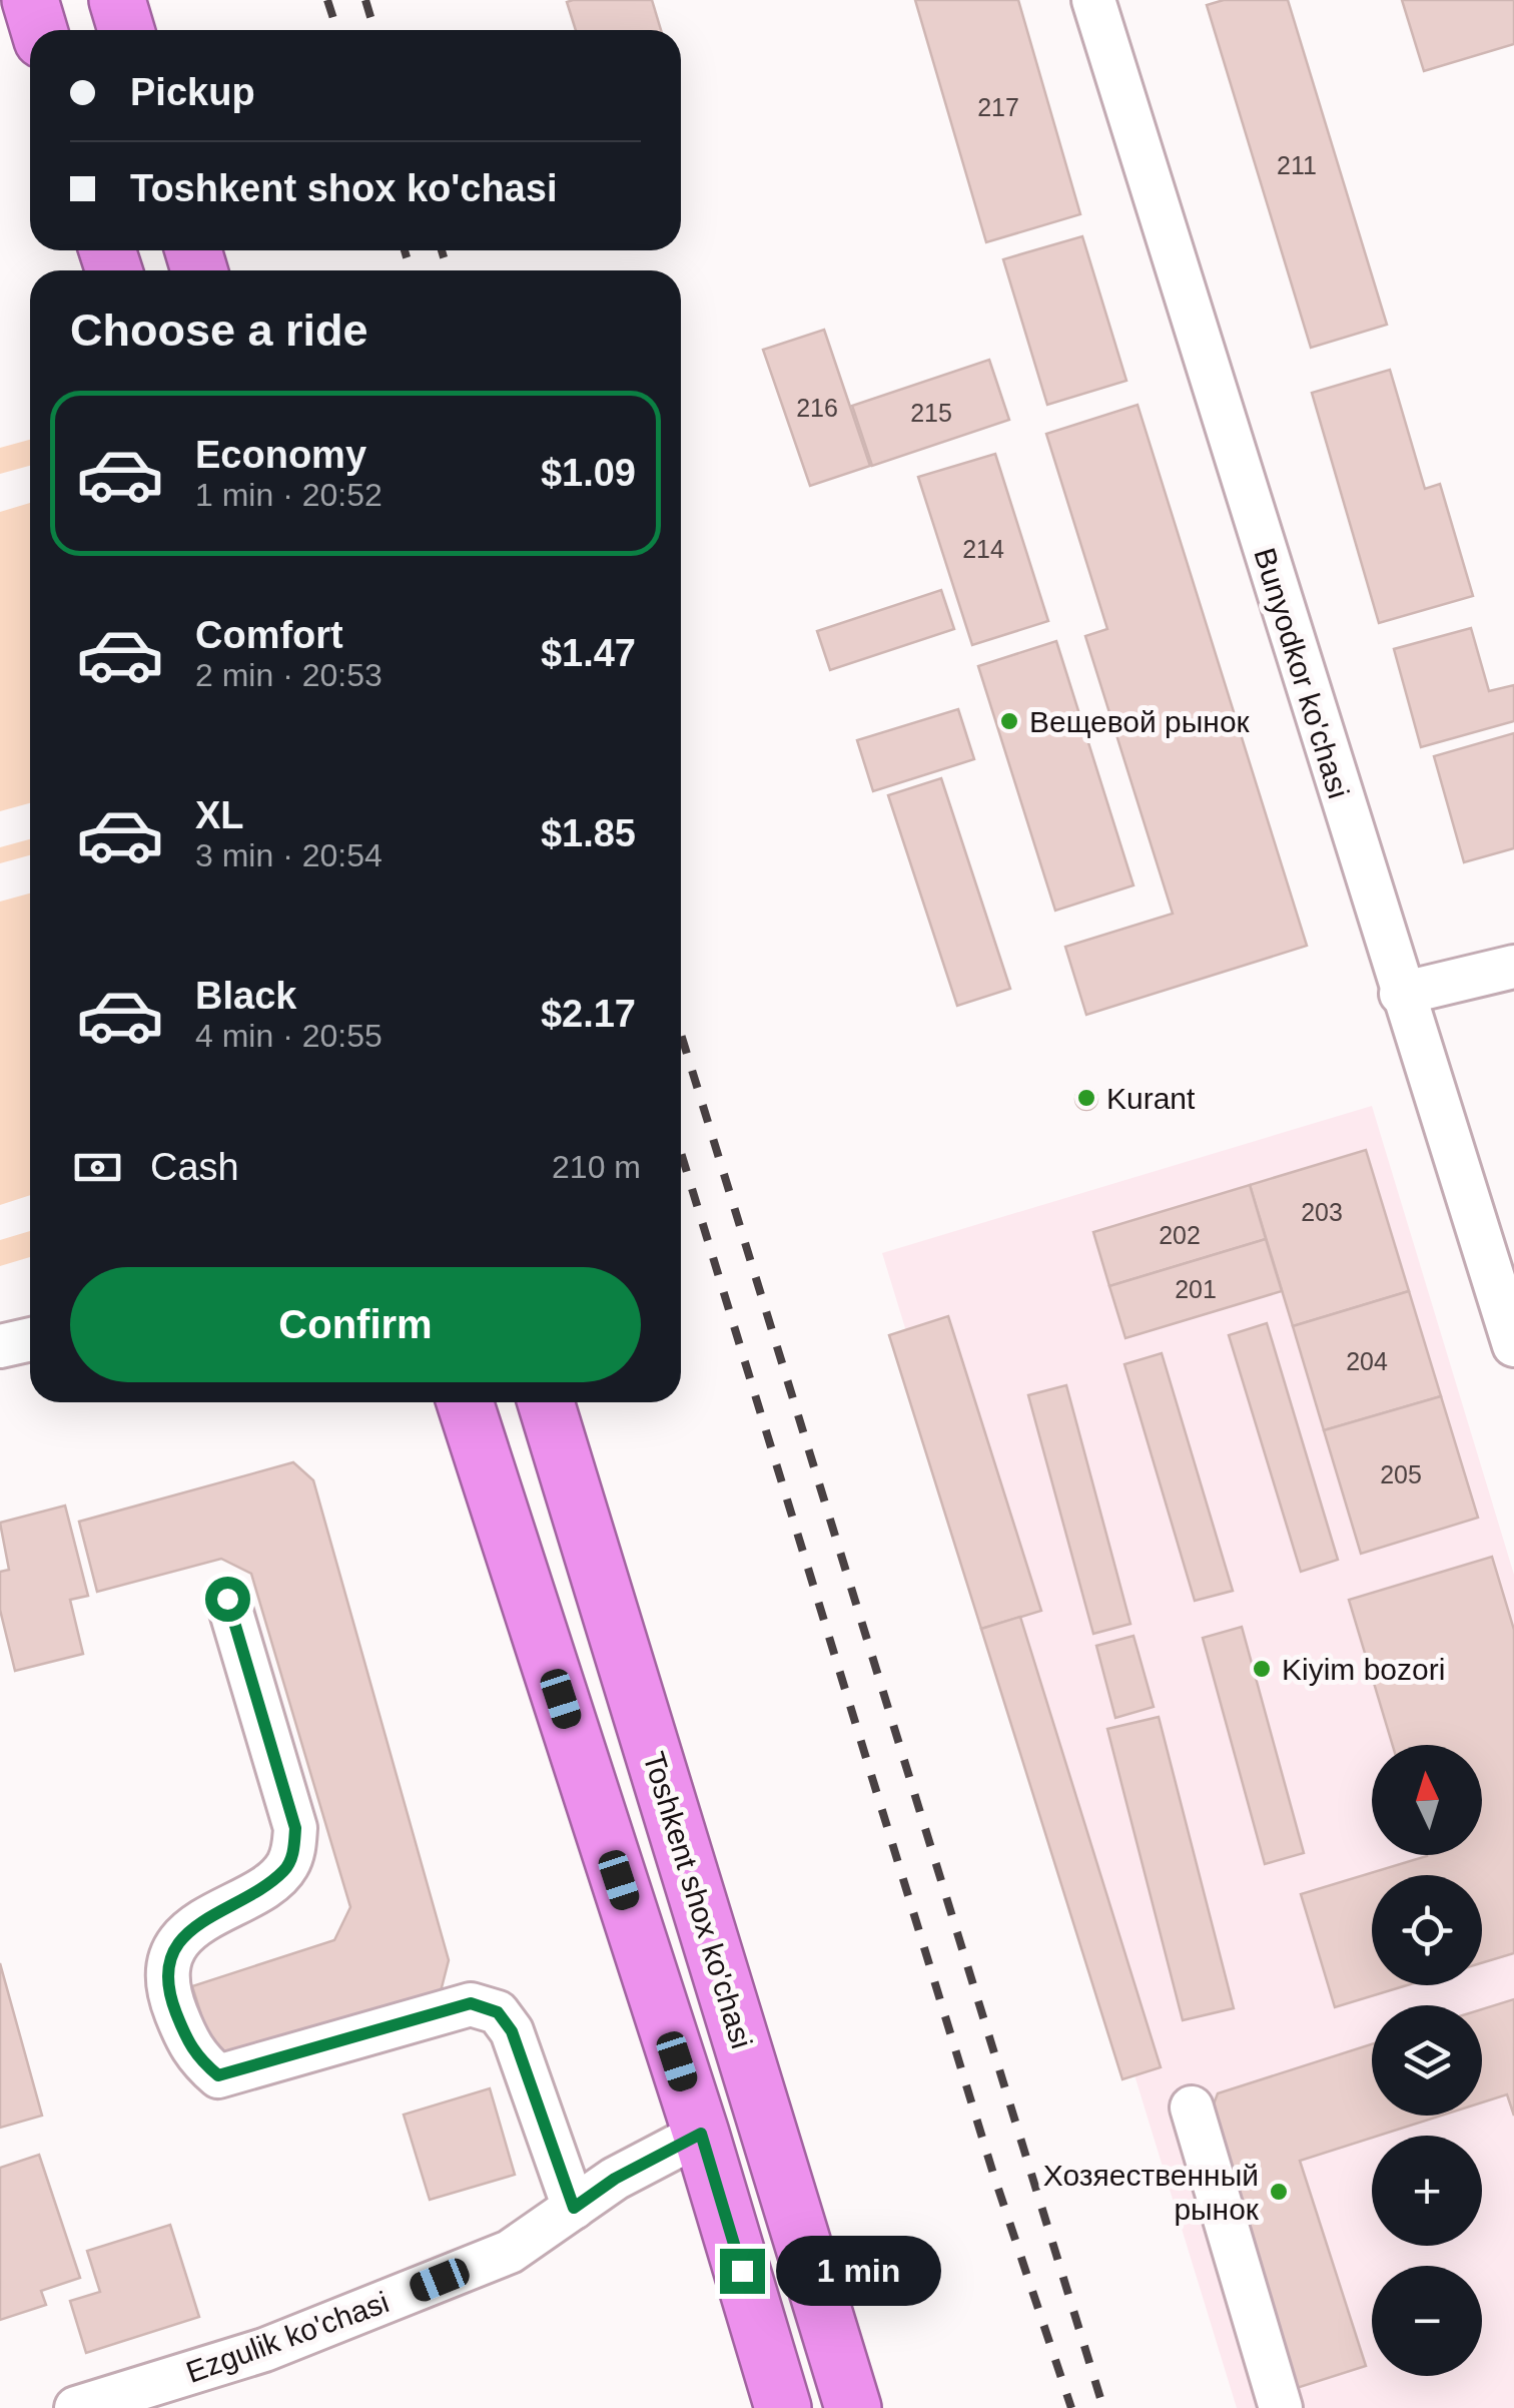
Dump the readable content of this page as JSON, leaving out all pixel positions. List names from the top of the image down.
{
  "streets": {
    "highway": ["Toshkent shox ko'chasi"],
    "street": ["Bunyodkor ko'chasi", "Ezgulik ko'chasi"]
  },
  "places": [
    "Вещевой рынок",
    "Kurant",
    "Kiyim bozori",
    "Хозяественный рынок"
  ],
  "house_numbers": [
    "217",
    "211",
    "216",
    "215",
    "214",
    "203",
    "202",
    "201",
    "204",
    "205"
  ],
  "north": "top",
  "page": {
    "banner": ["Pickup", "Toshkent shox ko'chasi"],
    "heading": "Choose a ride",
    "list": [
      {
        "name": "Economy",
        "note": "1 min · 20:52",
        "value": "$1.09"
      },
      {
        "name": "Comfort",
        "note": "2 min · 20:53",
        "value": "$1.47"
      },
      {
        "name": "XL",
        "note": "3 min · 20:54",
        "value": "$1.85"
      },
      {
        "name": "Black",
        "note": "4 min · 20:55",
        "value": "$2.17"
      }
    ],
    "pay": ["Cash", "210 m"],
    "buttons": "Confirm",
    "map_buttons": ["+", "−"],
    "bubble": "1 min"
  }
}
